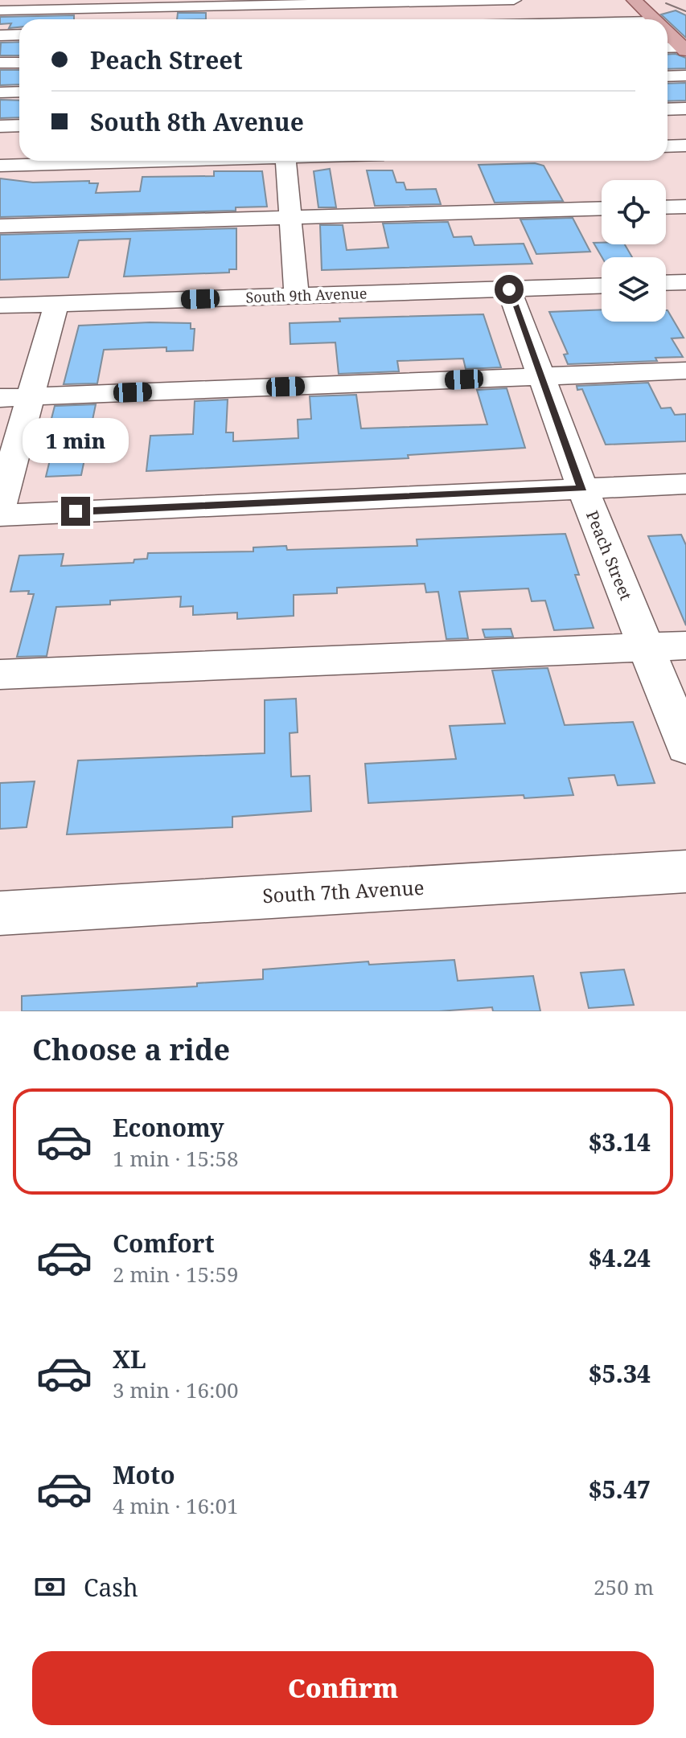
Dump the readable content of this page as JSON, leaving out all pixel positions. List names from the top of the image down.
{
  "streets": {
    "street": ["South 9th Avenue", "Peach Street", "South 7th Avenue"]
  },
  "crossings": [
    ["South 9th Avenue", "Peach Street"]
  ],
  "page": {
    "banner": ["Peach Street", "South 8th Avenue"],
    "bubble": "1 min",
    "heading": "Choose a ride",
    "list": [
      {
        "name": "Economy",
        "note": "1 min · 15:58",
        "value": "$3.14"
      },
      {
        "name": "Comfort",
        "note": "2 min · 15:59",
        "value": "$4.24"
      },
      {
        "name": "XL",
        "note": "3 min · 16:00",
        "value": "$5.34"
      },
      {
        "name": "Moto",
        "note": "4 min · 16:01",
        "value": "$5.47"
      }
    ],
    "pay": ["Cash", "250 m"],
    "buttons": "Confirm"
  }
}
